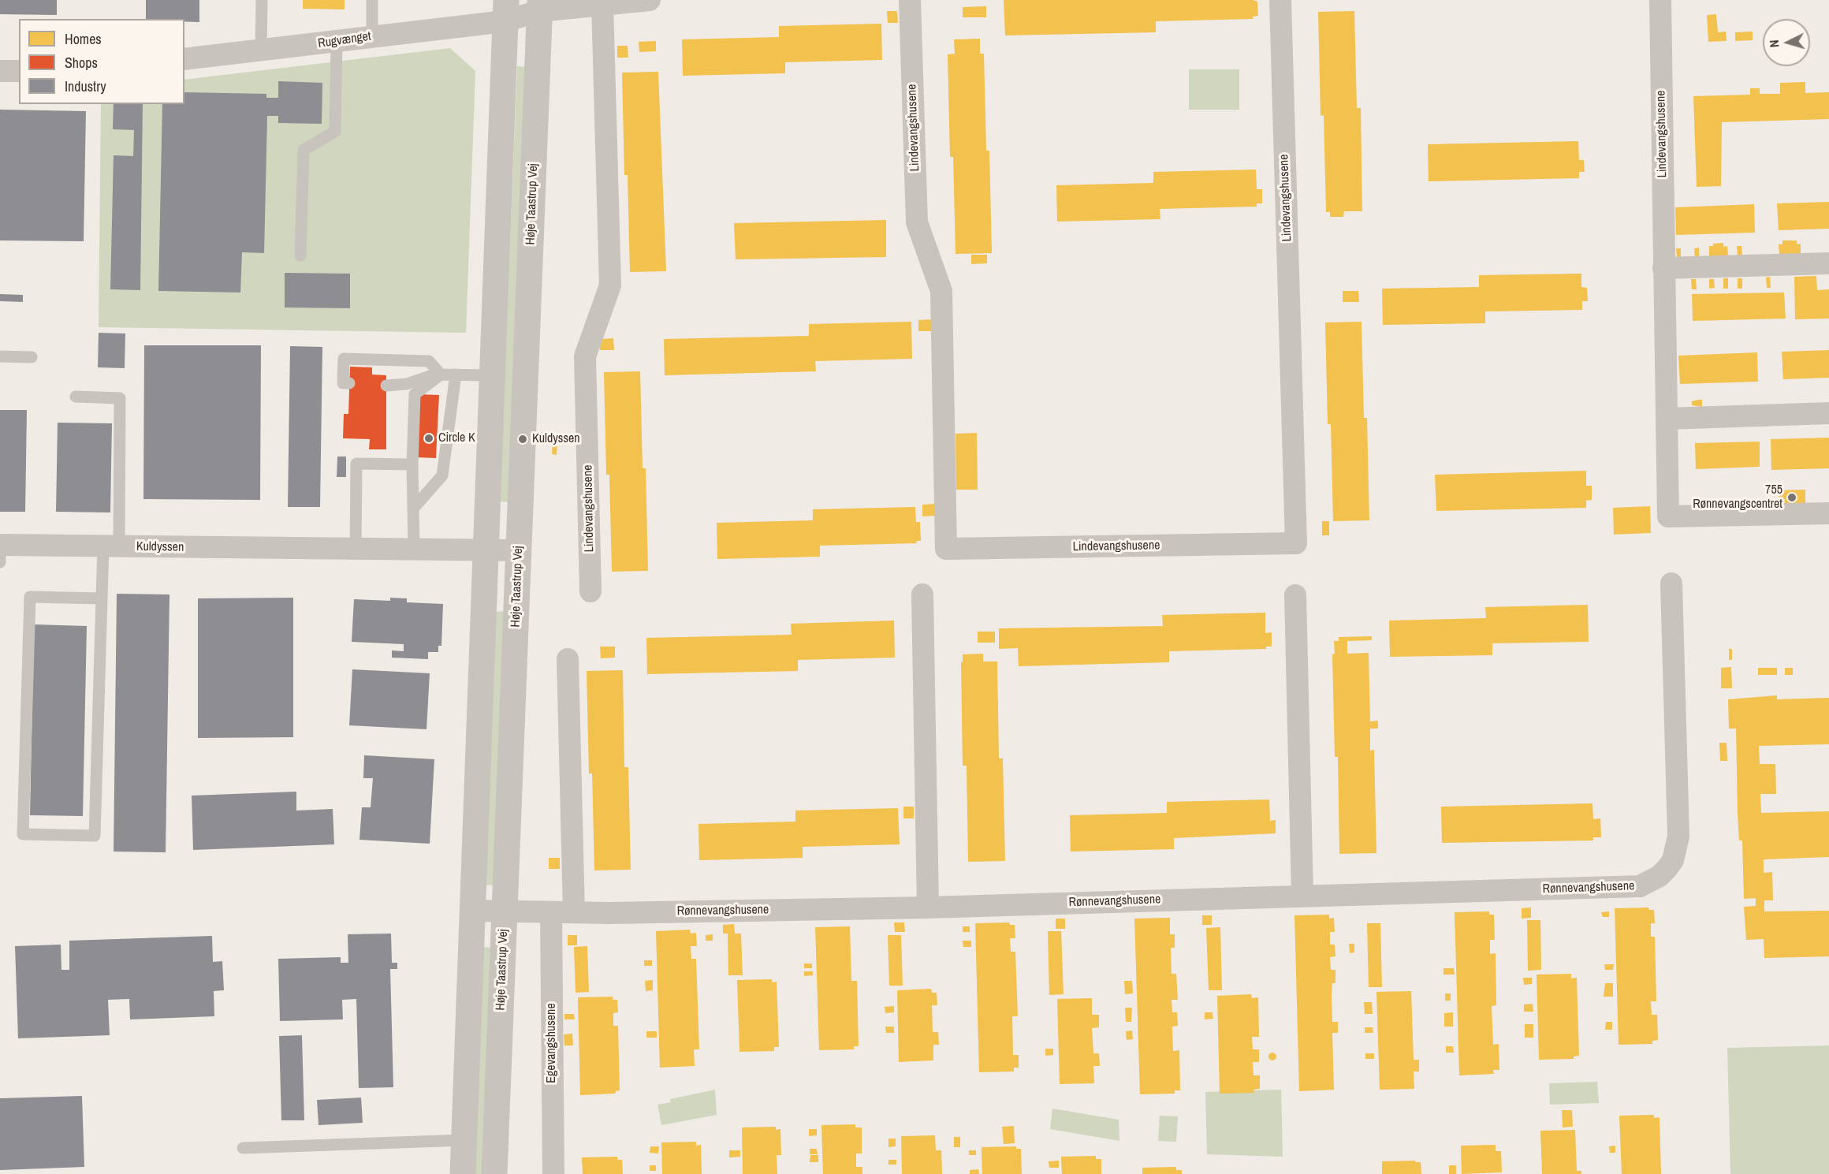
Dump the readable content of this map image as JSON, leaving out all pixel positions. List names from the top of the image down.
{
  "streets": {
    "street": [
      "Rugvænget",
      "Lindevangshusene",
      "Høje Taastrup Vej",
      "Kuldyssen",
      "Rønnevangshusene",
      "Egevangshusene"
    ]
  },
  "crossings": [
    ["Høje Taastrup Vej", "Kuldyssen"],
    ["Høje Taastrup Vej", "Rønnevangshusene"],
    ["Rønnevangshusene", "Egevangshusene"]
  ],
  "places": ["Circle K", "Kuldyssen", "755 Rønnevangscentret"],
  "legend": ["Homes", "Shops", "Industry"],
  "north": "left"
}
